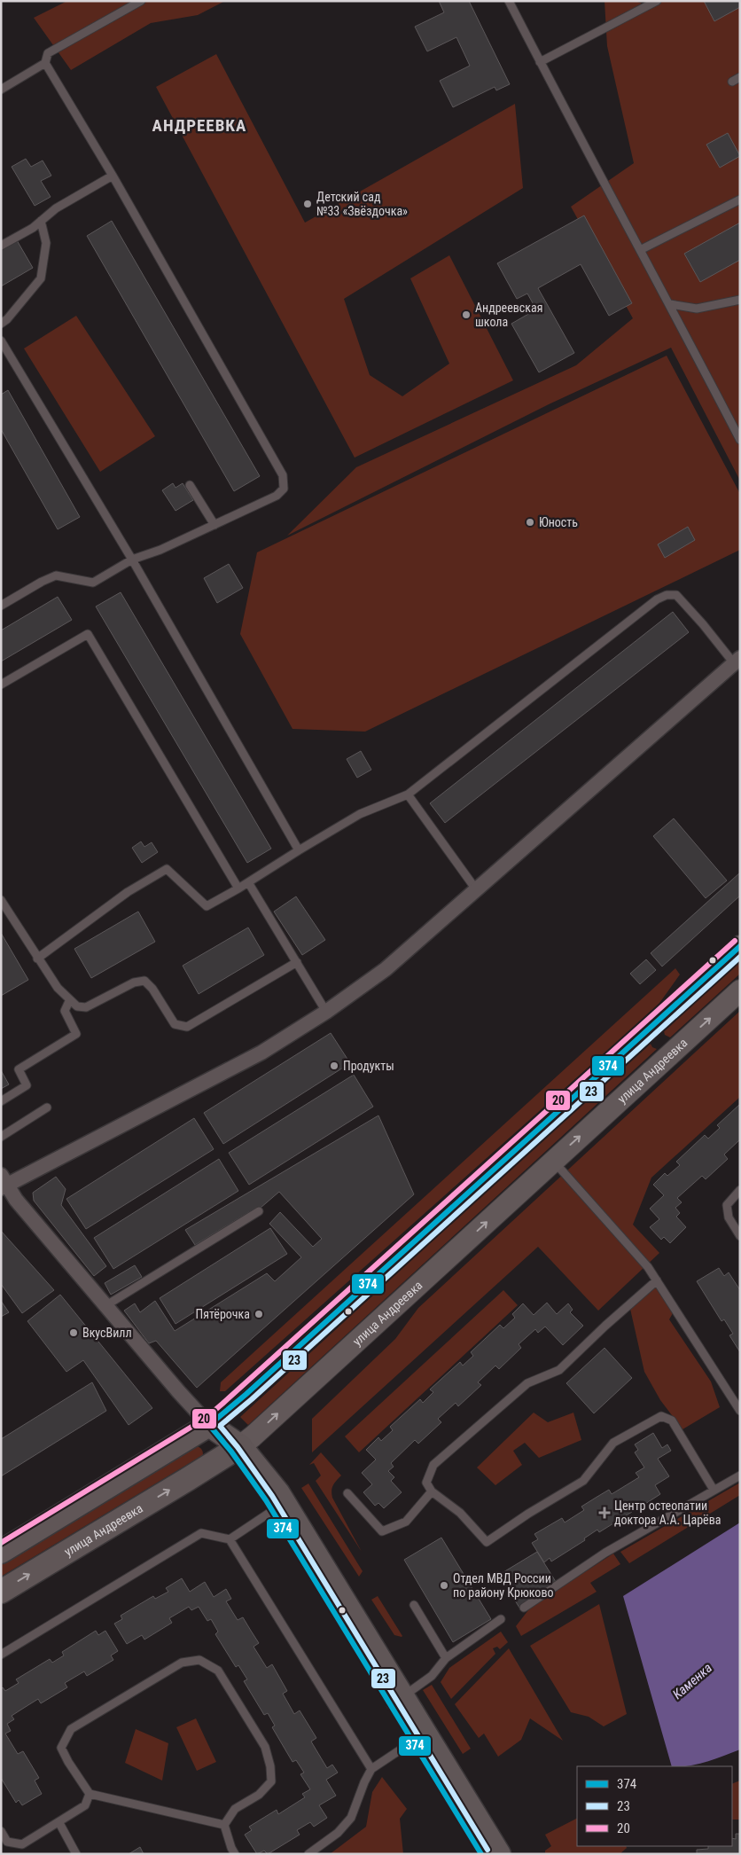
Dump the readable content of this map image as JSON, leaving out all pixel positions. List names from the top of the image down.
{
  "streets": {
    "main road": ["улица Андреевка"]
  },
  "districts": ["АНДРЕЕВКА"],
  "water": ["Каменка"],
  "places": {
    "other": [
      "Детский сад №33 «Звёздочка»",
      "Андреевская школа",
      "Юность",
      "Продукты",
      "Пятёрочка",
      "ВкусВилл",
      "Отдел МВД России по району Крюково"
    ],
    "health": ["Центр остеопатии доктора А.А. Царёва"]
  },
  "lines": ["transit line 20", "transit line 374", "transit line 23"],
  "legend": ["374", "23", "20"]
}
